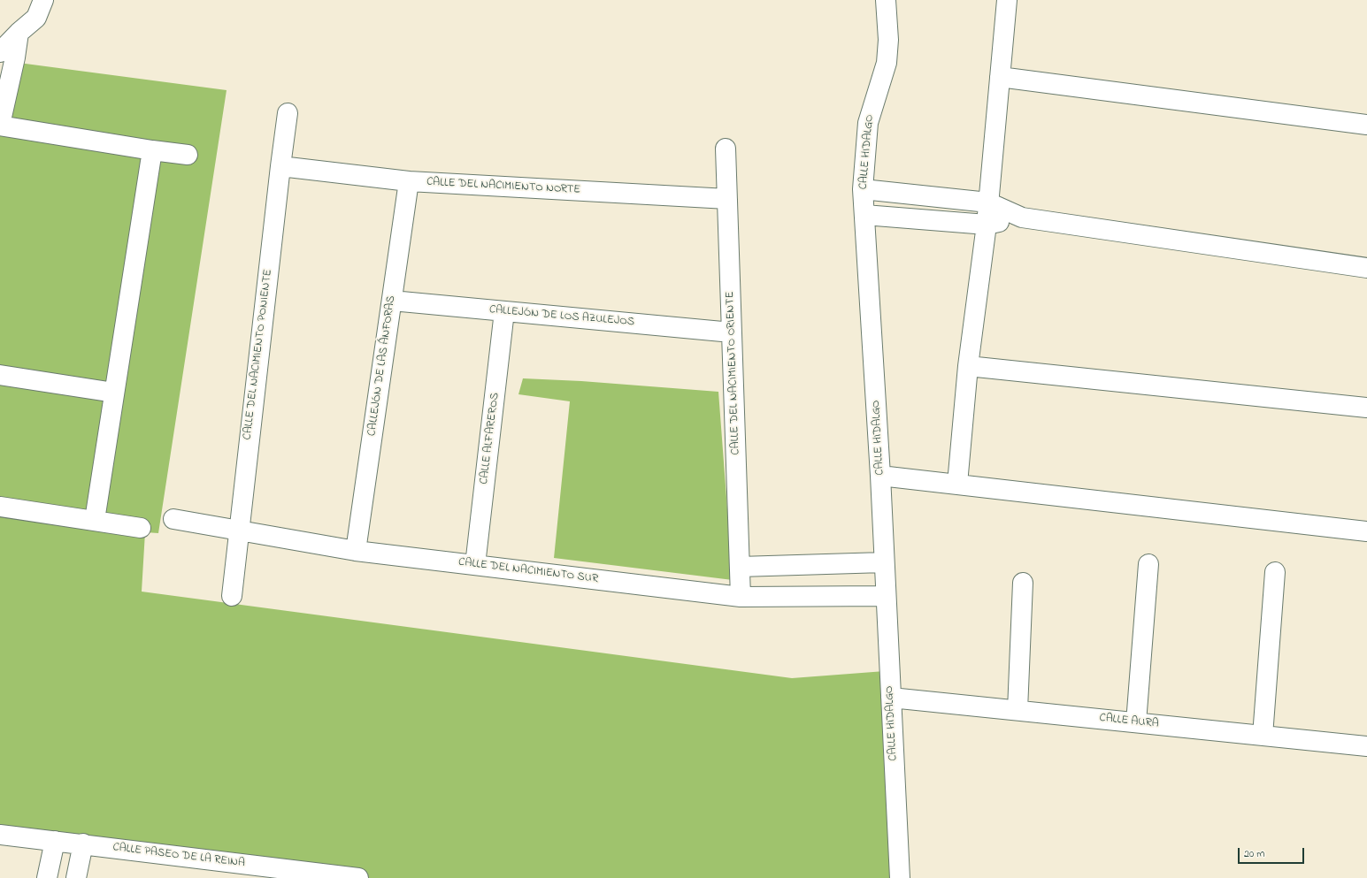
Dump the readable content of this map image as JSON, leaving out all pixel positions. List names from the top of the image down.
{
  "streets": {
    "street": [
      "CALLE HIDALGO",
      "CALLE DEL NACIMIENTO NORTE",
      "CALLEJÓN DE LOS AZULEJOS",
      "CALLE DEL NACIMIENTO PONIENTE",
      "CALLEJÓN DE LAS ÁNFORAS",
      "CALLE DEL NACIMIENTO ORIENTE",
      "CALLE ALFAREROS",
      "CALLE DEL NACIMIENTO SUR",
      "CALLE AURA",
      "CALLE PASEO DE LA REINA"
    ]
  },
  "crossings": [
    ["CALLE HIDALGO", "CALLE DEL NACIMIENTO SUR"],
    ["CALLE HIDALGO", "CALLE AURA"],
    ["CALLE DEL NACIMIENTO NORTE", "CALLE DEL NACIMIENTO PONIENTE"],
    ["CALLE DEL NACIMIENTO NORTE", "CALLEJÓN DE LAS ÁNFORAS"],
    ["CALLE DEL NACIMIENTO NORTE", "CALLE DEL NACIMIENTO ORIENTE"],
    ["CALLEJÓN DE LOS AZULEJOS", "CALLEJÓN DE LAS ÁNFORAS"],
    ["CALLEJÓN DE LOS AZULEJOS", "CALLE DEL NACIMIENTO ORIENTE"],
    ["CALLEJÓN DE LOS AZULEJOS", "CALLE ALFAREROS"],
    ["CALLE DEL NACIMIENTO PONIENTE", "CALLE DEL NACIMIENTO SUR"],
    ["CALLEJÓN DE LAS ÁNFORAS", "CALLE DEL NACIMIENTO SUR"],
    ["CALLE DEL NACIMIENTO ORIENTE", "CALLE DEL NACIMIENTO SUR"],
    ["CALLE ALFAREROS", "CALLE DEL NACIMIENTO SUR"]
  ],
  "scale_bar": "20 m"
}
